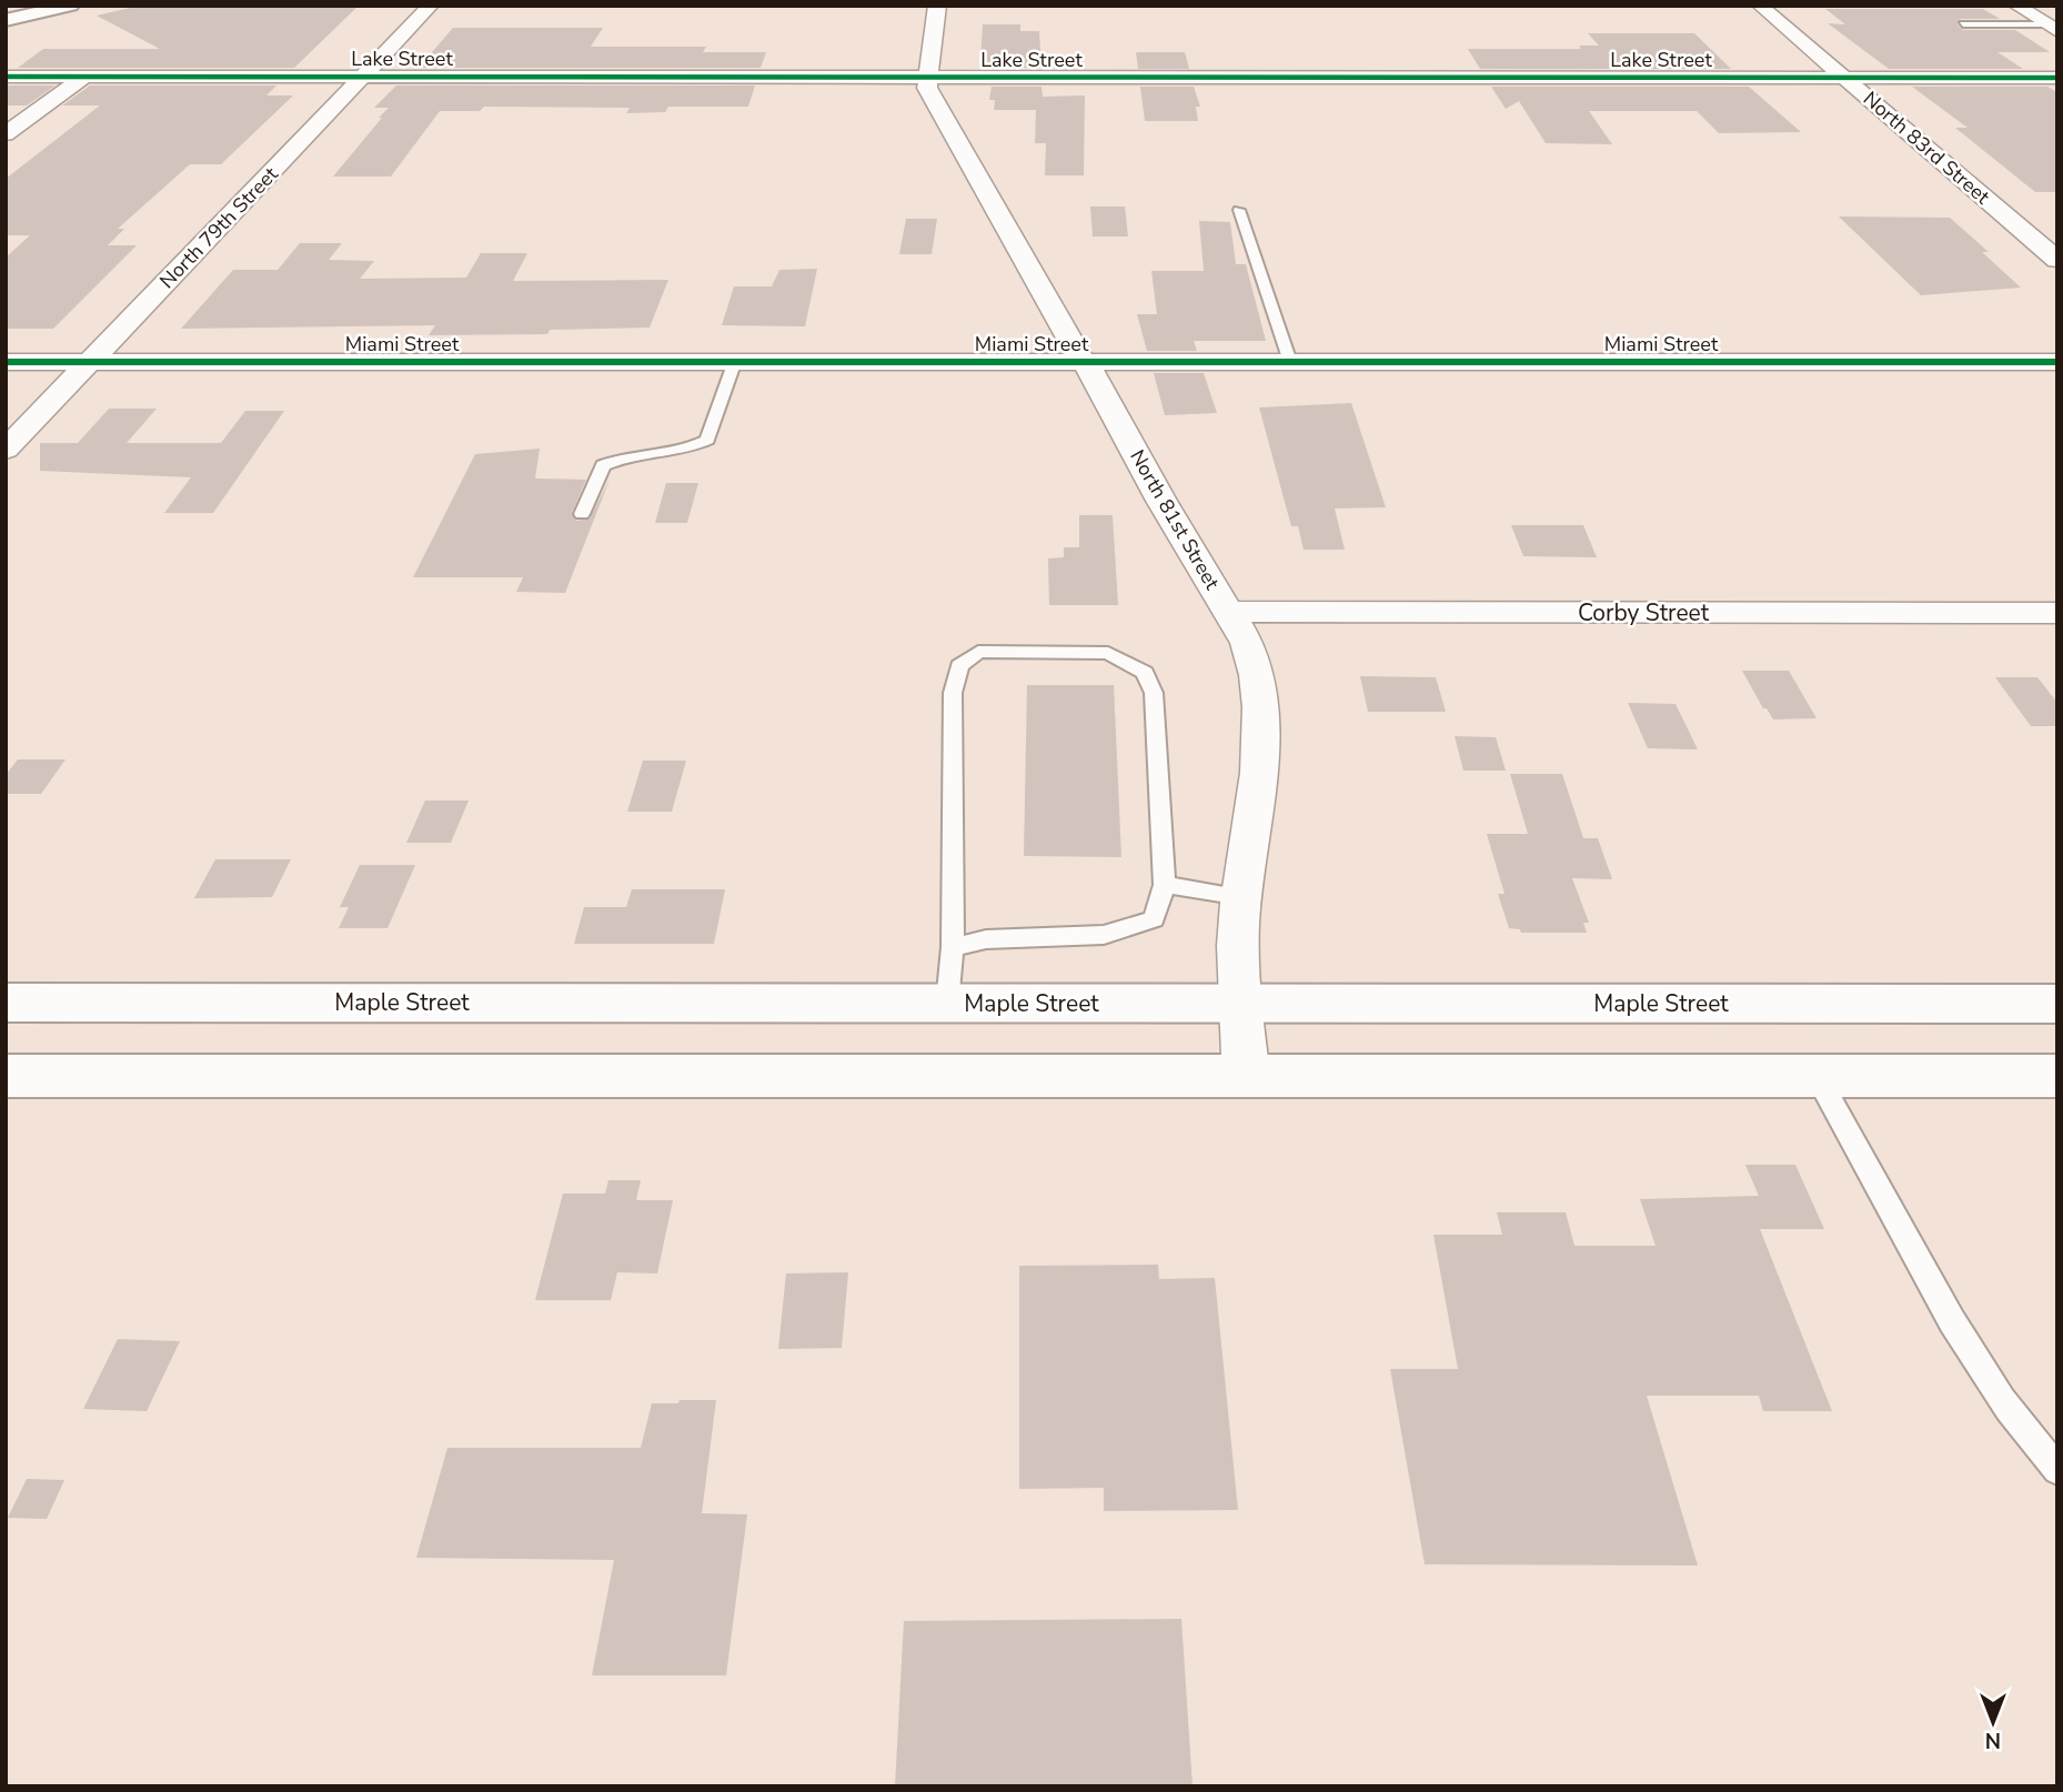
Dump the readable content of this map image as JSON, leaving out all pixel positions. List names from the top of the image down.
{
  "streets": {
    "main road": ["Maple Street"],
    "street": [
      "Lake Street",
      "North 83rd Street",
      "North 79th Street",
      "Miami Street",
      "North 81st Street",
      "Corby Street"
    ]
  },
  "crossings": [
    ["Lake Street", "North 83rd Street"],
    ["Lake Street", "North 79th Street"],
    ["Lake Street", "North 81st Street"],
    ["North 79th Street", "Miami Street"],
    ["Miami Street", "North 81st Street"],
    ["North 81st Street", "Corby Street"],
    ["North 81st Street", "Maple Street"]
  ],
  "north": "bottom"
}
